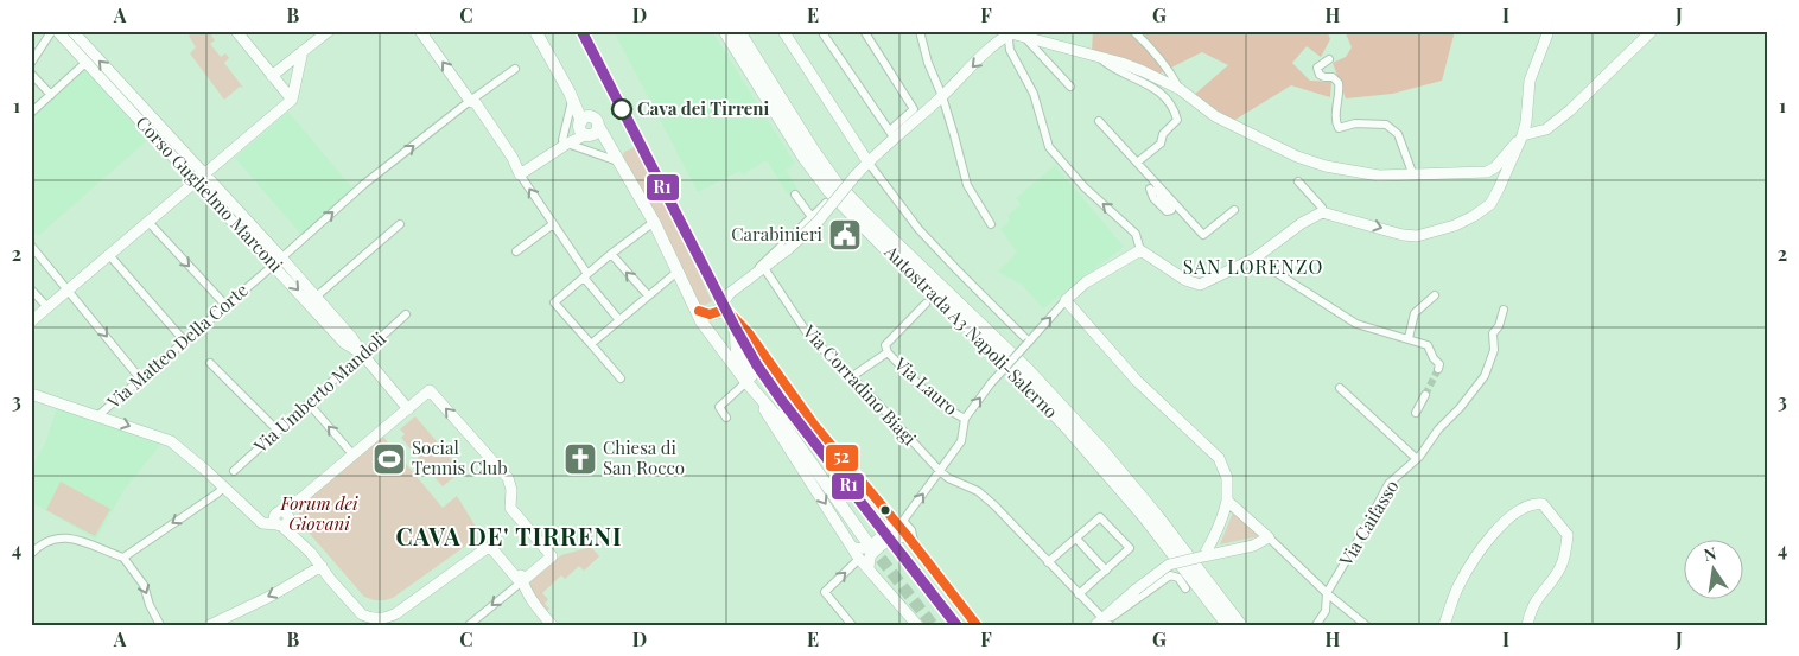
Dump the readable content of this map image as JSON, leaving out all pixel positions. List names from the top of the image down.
{
  "streets": {
    "highway": ["Autostrada A3 Napoli-Salerno"],
    "street": [
      "Corso Guglielmo Marconi",
      "Via Matteo Della Corte",
      "Via Corradino Biagi",
      "Via Lauro",
      "Via Umberto Mandoli",
      "Via Caifasso"
    ]
  },
  "crossings": [
    ["Corso Guglielmo Marconi", "Via Matteo Della Corte"],
    ["Corso Guglielmo Marconi", "Via Umberto Mandoli"],
    ["Via Corradino Biagi", "Via Lauro"]
  ],
  "districts": ["SAN LORENZO", "CAVA DE' TIRRENI"],
  "parks": ["Forum dei Giovani"],
  "places": {
    "other": ["Cava dei Tirreni"],
    "public building": ["Carabinieri"],
    "sports": ["Social Tennis Club"],
    "church": ["Chiesa di San Rocco"]
  },
  "lines": ["transit line R1", "transit line 52"],
  "north": "top",
  "grid": {
    "columns": [
      "A",
      "B",
      "C",
      "D",
      "E",
      "F",
      "G",
      "H",
      "I",
      "J"
    ],
    "rows": [
      "1",
      "2",
      "3",
      "4"
    ]
  }
}
